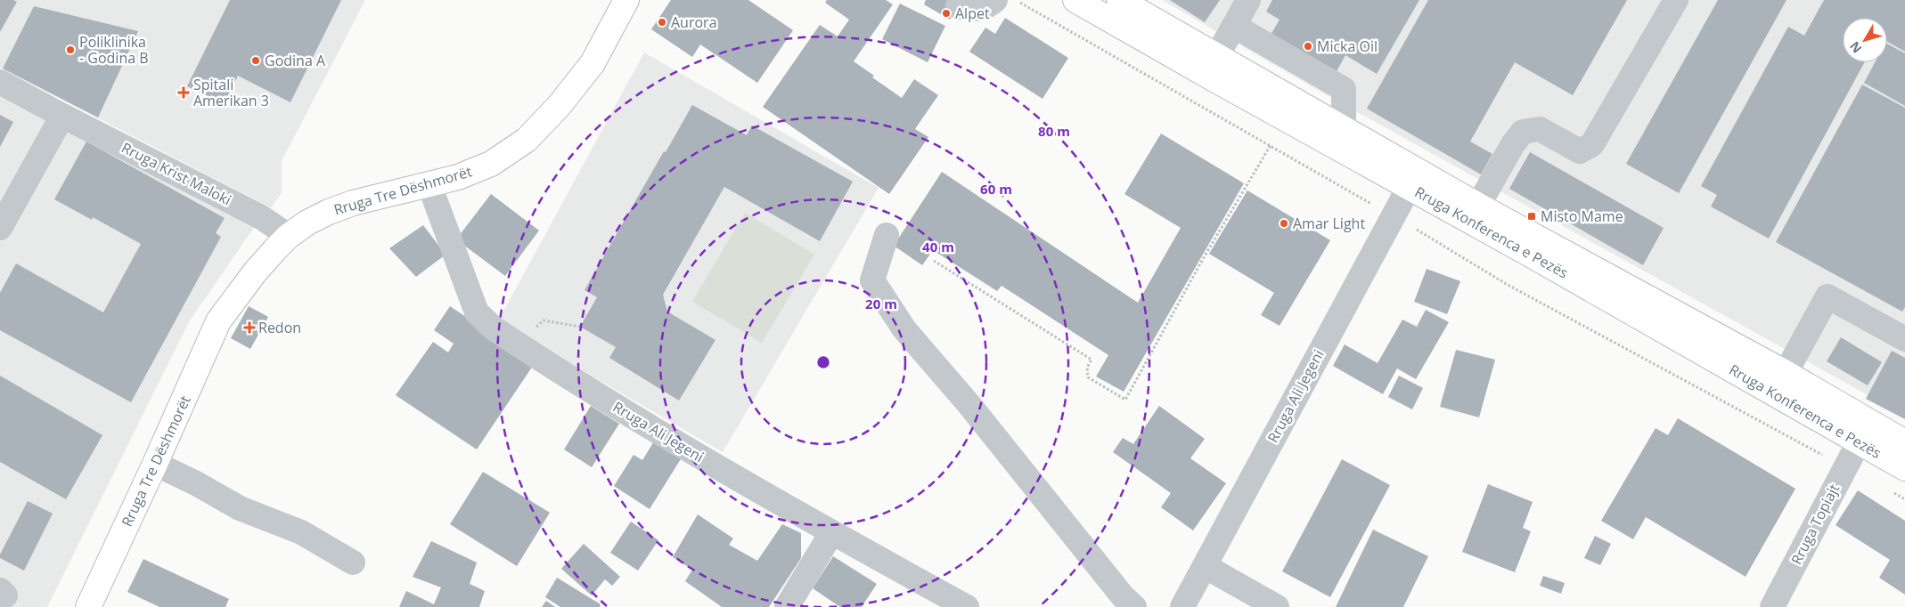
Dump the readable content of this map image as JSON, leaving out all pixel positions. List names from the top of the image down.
{
  "streets": {
    "main road": ["Rruga Tre Dëshmorët", "Rruga Konferenca e Pezës"],
    "street": ["Rruga Krist Maloki", "Rruga Ali Jegeni", "Rruga Topiajt"]
  },
  "crossings": [
    ["Rruga Krist Maloki", "Rruga Tre Dëshmorët"],
    ["Rruga Tre Dëshmorët", "Rruga Ali Jegeni"],
    ["Rruga Konferenca e Pezës", "Rruga Ali Jegeni"],
    ["Rruga Konferenca e Pezës", "Rruga Topiajt"]
  ],
  "places": {
    "other": [
      "Alpet",
      "Aurora",
      "Micka Oil",
      "Poliklinika - Godina B",
      "Godina A",
      "Amar Light"
    ],
    "health": ["Spitali Amerikan 3", "Redon"],
    "transit": ["Misto Mame"]
  },
  "north": "bottom left",
  "rings": [
    "80 m",
    "60 m",
    "40 m",
    "20 m"
  ]
}
